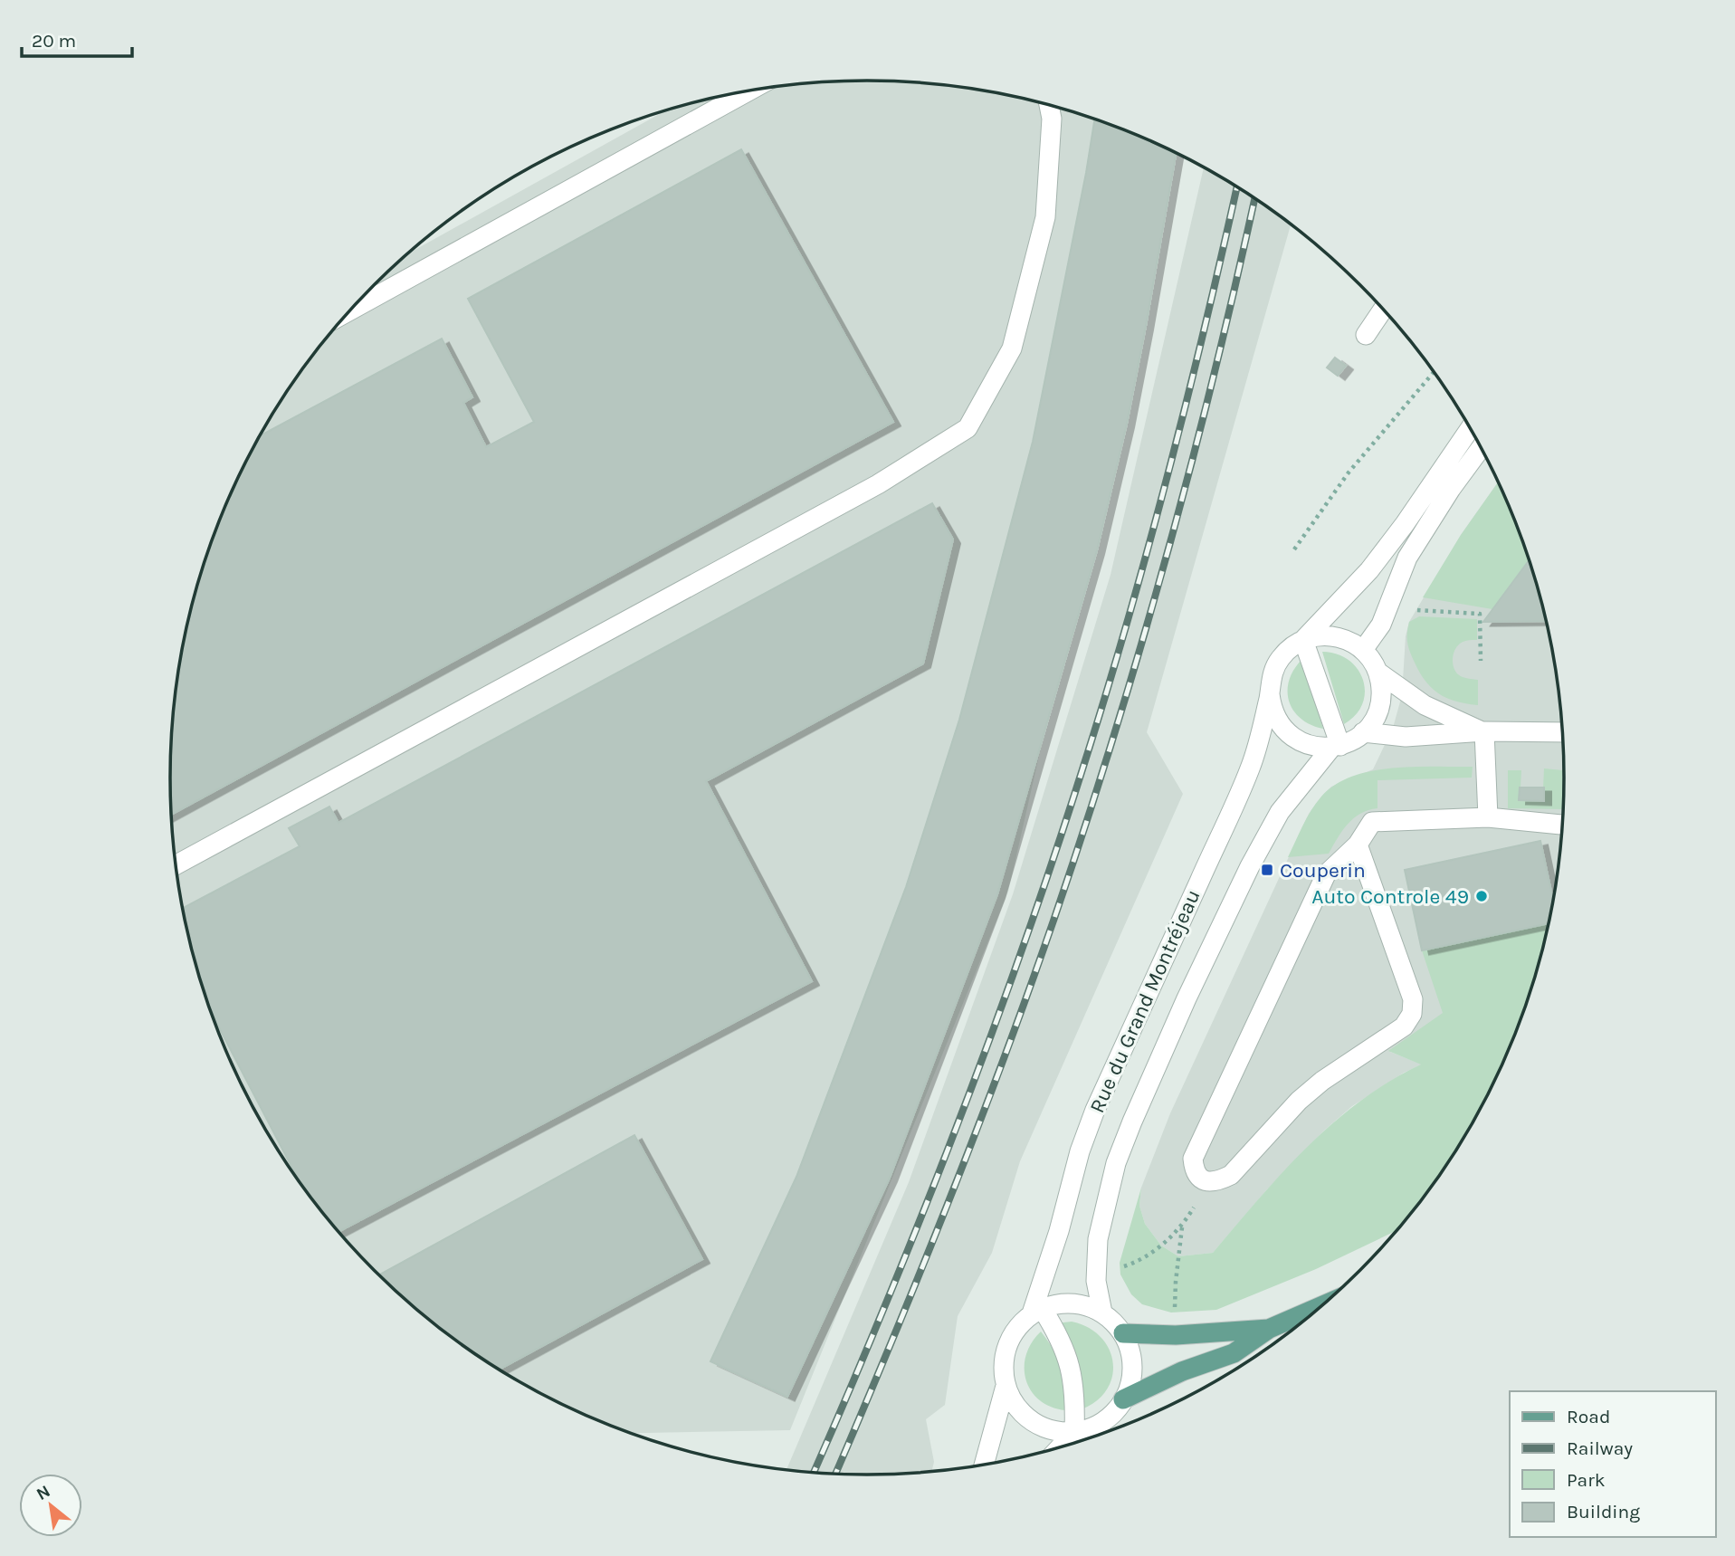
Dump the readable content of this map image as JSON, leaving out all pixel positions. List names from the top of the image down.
{
  "streets": {
    "street": ["Rue du Grand Montréjeau"]
  },
  "places": {
    "transit": ["Couperin"],
    "other": ["Auto Controle 49"]
  },
  "legend": [
    "Road",
    "Railway",
    "Park",
    "Building"
  ],
  "scale_bar": "20 m",
  "north": "top left"
}
